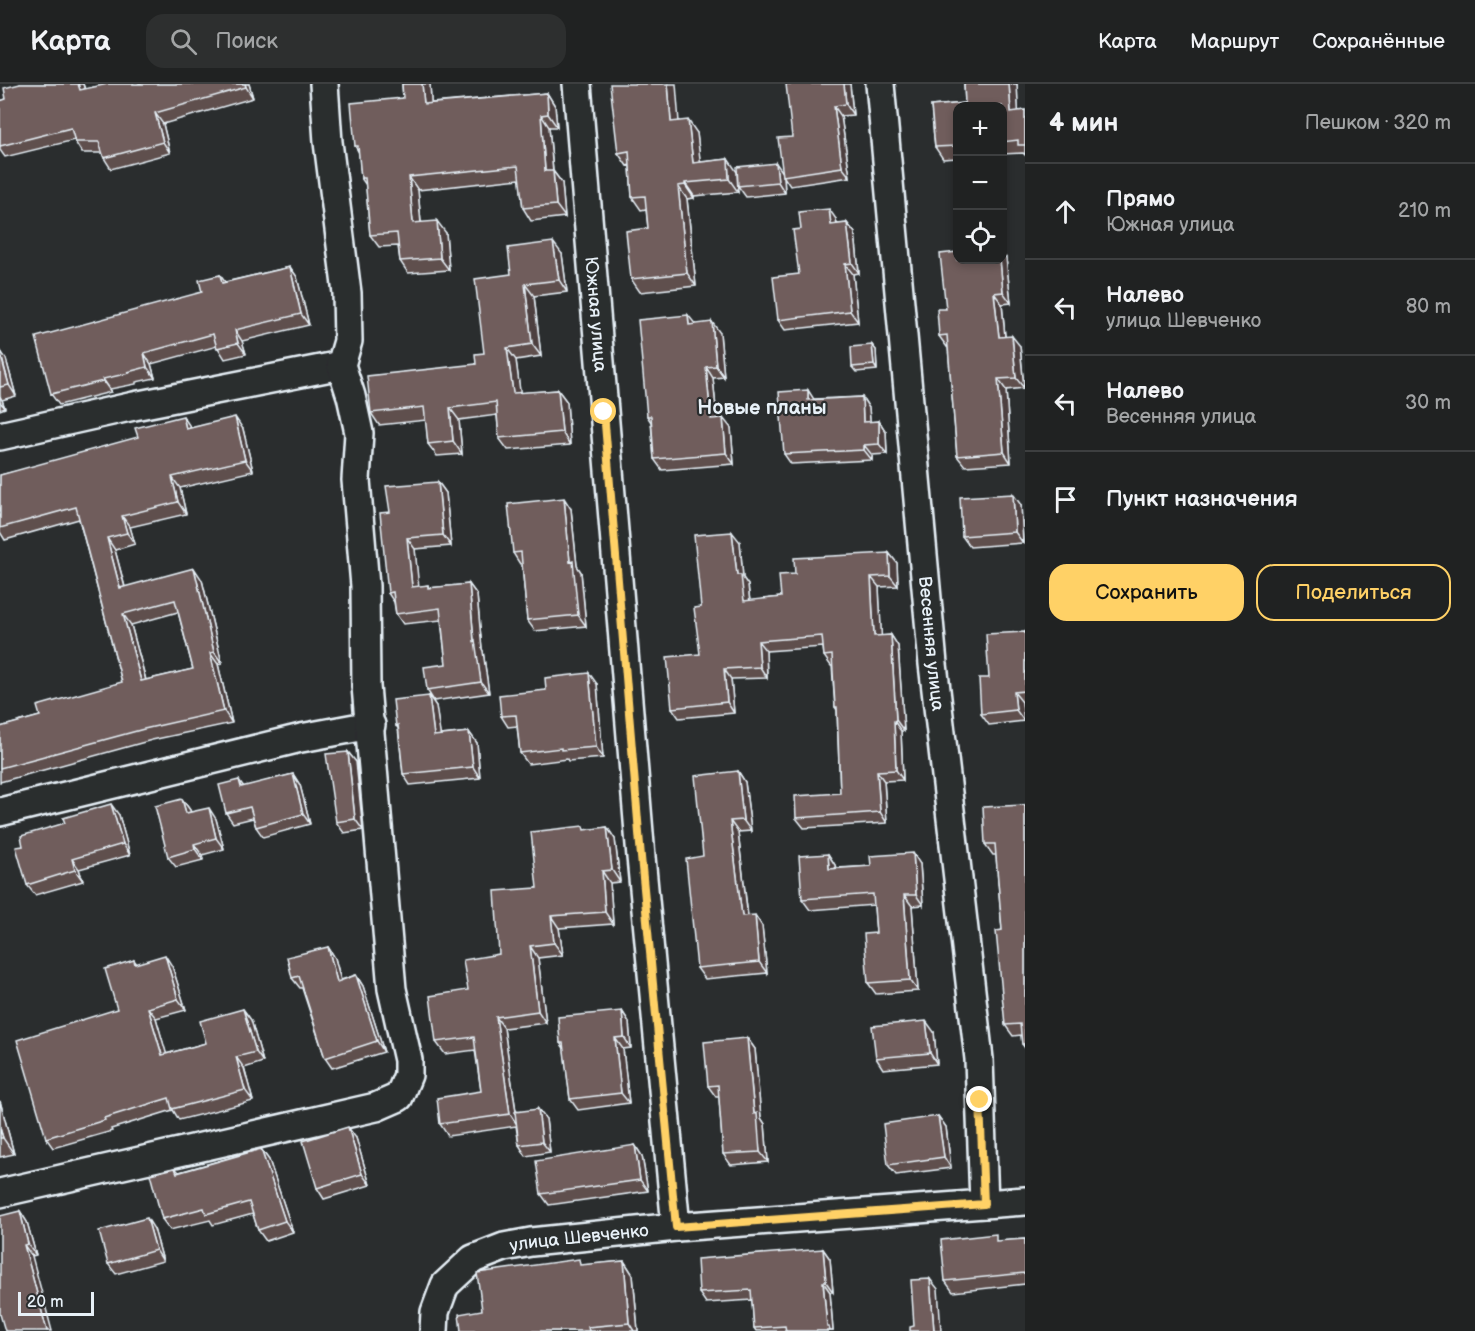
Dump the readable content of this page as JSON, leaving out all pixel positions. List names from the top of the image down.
{
  "streets": {
    "street": ["Южная улица", "Весенняя улица", "улица Шевченко"]
  },
  "crossings": [
    ["Южная улица", "улица Шевченко"],
    ["Весенняя улица", "улица Шевченко"]
  ],
  "districts": ["Новые планы"],
  "scale_bar": "20 m",
  "page": {
    "header": "Карта",
    "search": "Поиск",
    "nav": ["Карта", "Маршрут", "Сохранённые"],
    "heading": ["4 мин", "Пешком · 320 m"],
    "map_buttons": ["+", "−"],
    "list": [
      ["Прямо", "Южная улица", "210 m"],
      ["Налево", "улица Шевченко", "80 m"],
      ["Налево", "Весенняя улица", "30 m"],
      "Пункт назначения"
    ],
    "buttons": ["Сохранить", "Поделиться"],
    "scale": "20 m"
  }
}
